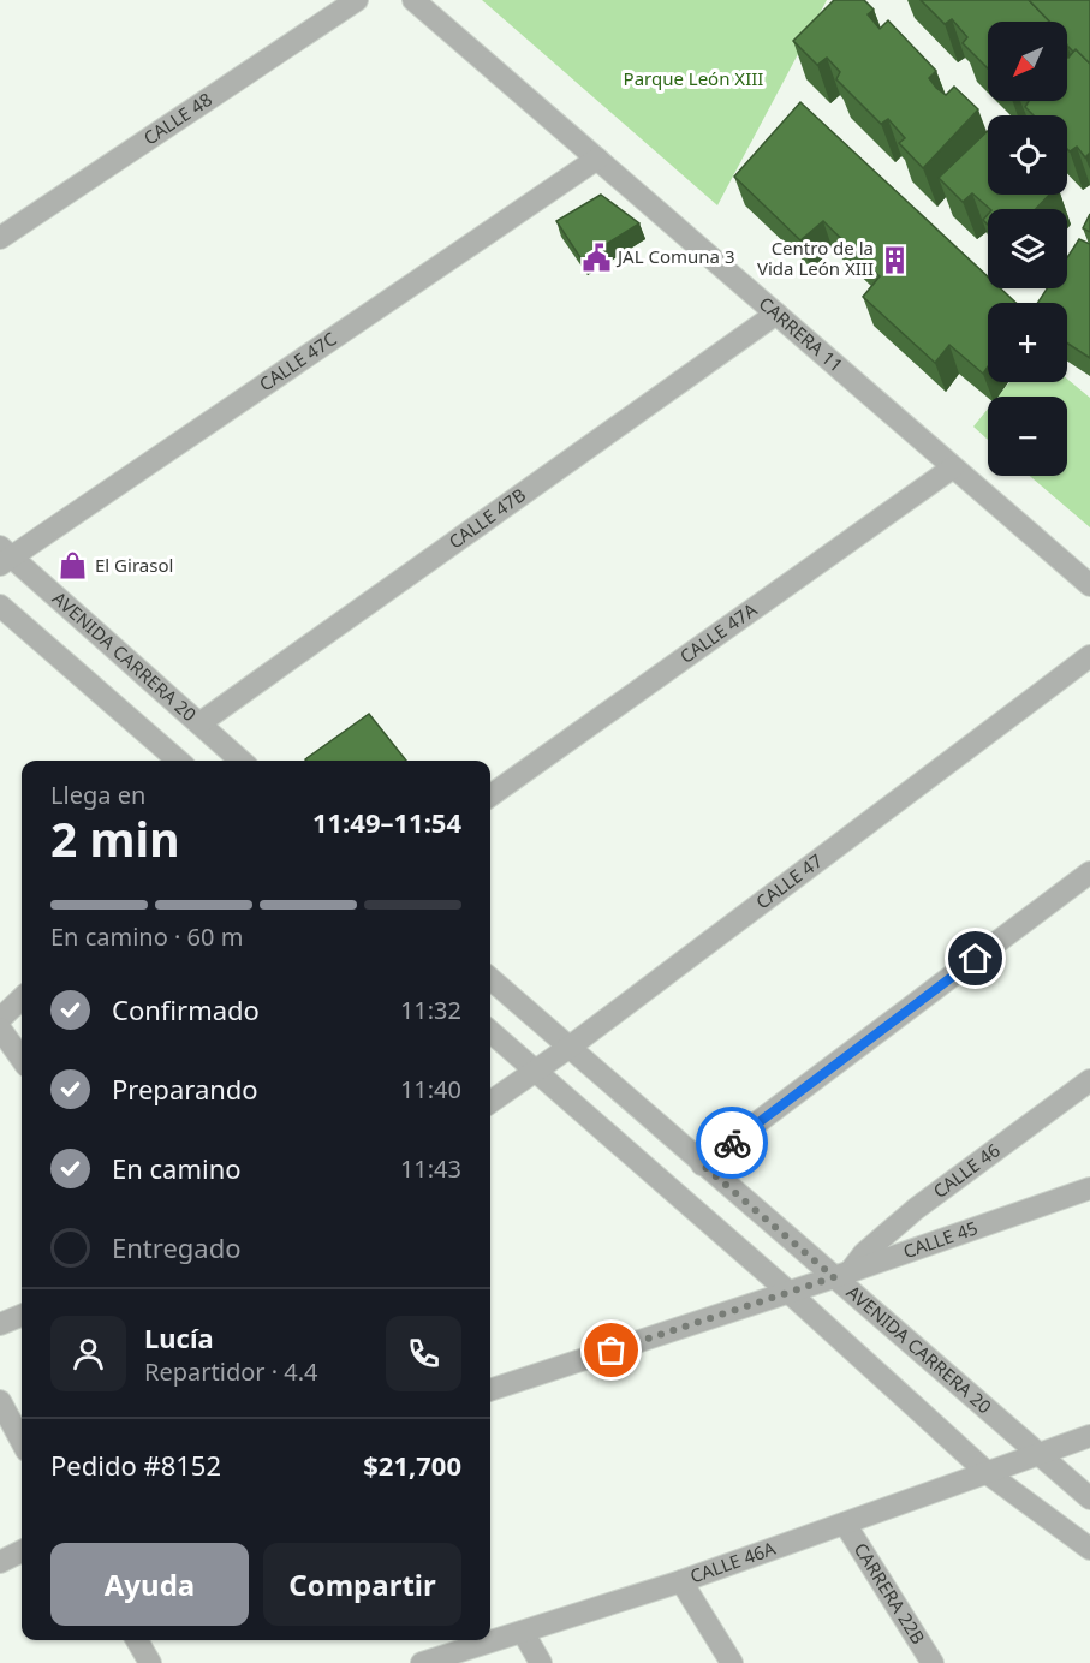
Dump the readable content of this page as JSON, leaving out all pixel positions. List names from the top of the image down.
{
  "streets": {
    "street": [
      "CALLE 48",
      "CARRERA 11",
      "CALLE 47C",
      "CALLE 47B",
      "CALLE 47A",
      "AVENIDA CARRERA 20",
      "CALLE 47",
      "CALLE 46",
      "CALLE 45",
      "CALLE 46A",
      "CARRERA 22B"
    ]
  },
  "crossings": [
    ["CARRERA 11", "CALLE 47C"],
    ["CARRERA 11", "CALLE 47B"],
    ["CARRERA 11", "CALLE 47A"],
    ["CALLE 47C", "AVENIDA CARRERA 20"],
    ["CALLE 47B", "AVENIDA CARRERA 20"],
    ["AVENIDA CARRERA 20", "CALLE 47"],
    ["AVENIDA CARRERA 20", "CALLE 46"],
    ["AVENIDA CARRERA 20", "CALLE 45"],
    ["AVENIDA CARRERA 20", "CALLE 46A"],
    ["CALLE 46", "CALLE 45"],
    ["CALLE 46A", "CARRERA 22B"]
  ],
  "parks": ["Parque León XIII"],
  "places": {
    "public building": ["JAL Comuna 3"],
    "building": ["Centro de la Vida León XIII"],
    "shop": ["El Girasol"]
  },
  "north": "bottom left",
  "page": {
    "map_buttons": ["+", "−"],
    "heading": ["2 min", "Llega en", "11:49–11:54"],
    "panel": [
      "Lucía",
      "Repartidor · 4.4",
      "Pedido #8152",
      "$21,700"
    ],
    "bar": "En camino · 60 m",
    "list": [
      ["Confirmado", "11:32"],
      ["Preparando", "11:40"],
      ["En camino", "11:43"],
      "Entregado"
    ],
    "buttons": ["Ayuda", "Compartir"]
  }
}
